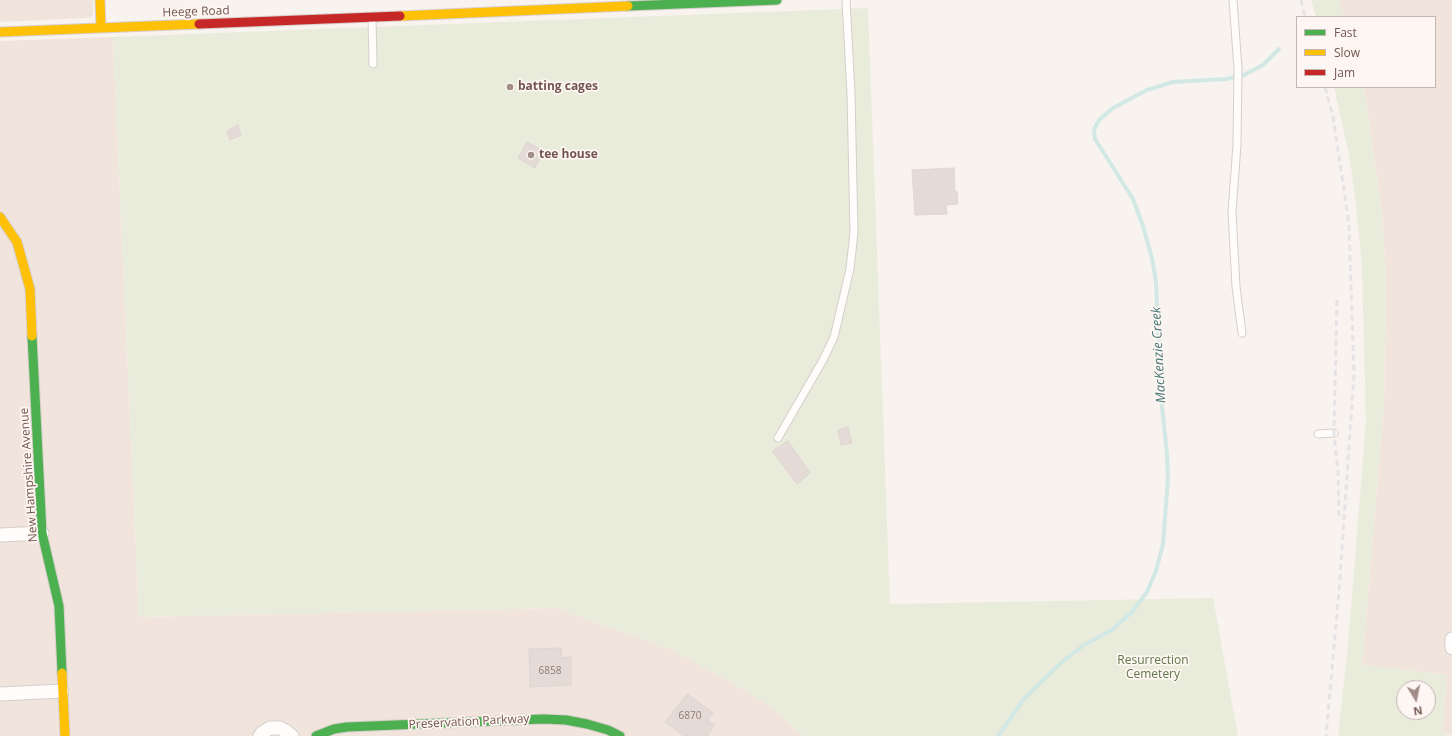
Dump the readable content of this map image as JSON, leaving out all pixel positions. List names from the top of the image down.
{
  "streets": {
    "street": ["Heege Road", "New Hampshire Avenue", "Preservation Parkway"]
  },
  "water": ["MacKenzie Creek"],
  "parks": ["Resurrection Cemetery"],
  "places": ["batting cages", "tee house"],
  "house_numbers": ["6858", "6870"],
  "legend": ["Fast", "Slow", "Jam"],
  "north": "bottom"
}
